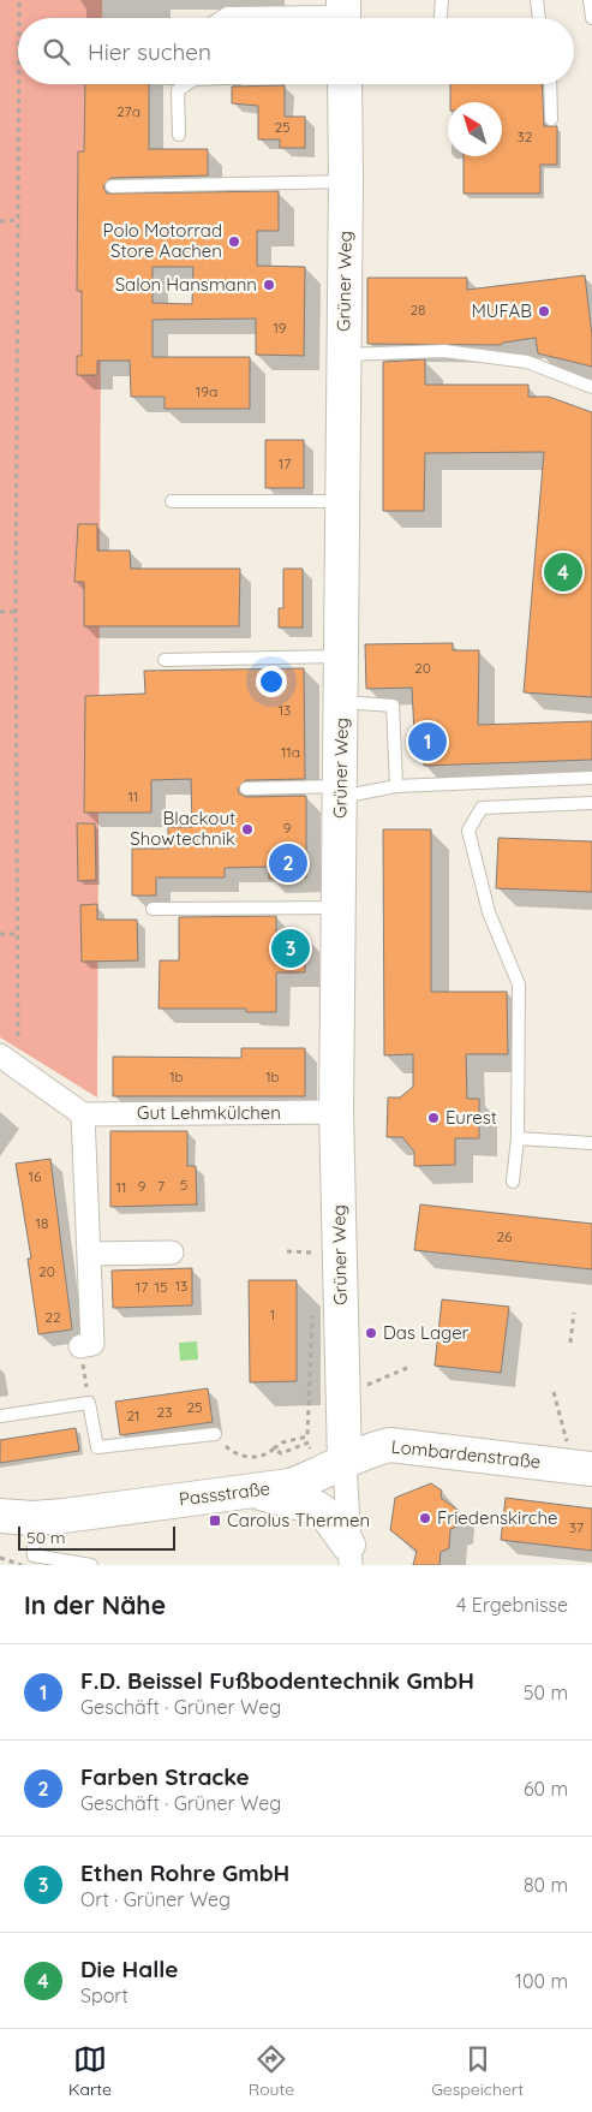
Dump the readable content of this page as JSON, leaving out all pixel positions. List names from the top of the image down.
{
  "streets": {
    "street": [
      "Grüner Weg",
      "Gut Lehmkülchen",
      "Lombardenstraße",
      "Passstraße"
    ]
  },
  "crossings": [
    ["Grüner Weg", "Gut Lehmkülchen"],
    ["Grüner Weg", "Lombardenstraße"],
    ["Grüner Weg", "Passstraße"],
    ["Lombardenstraße", "Passstraße"]
  ],
  "places": {
    "other": [
      "Polo Motorrad Store Aachen",
      "Salon Hansmann",
      "MUFAB",
      "Blackout Showtechnik",
      "Eurest",
      "Das Lager",
      "Friedenskirche"
    ],
    "transit": ["Carolus Thermen"]
  },
  "house_numbers": [
    "27a",
    "25",
    "32",
    "28",
    "19",
    "19a",
    "17",
    "20",
    "13",
    "11a",
    "11",
    "9",
    "1b",
    "1b",
    "16",
    "5",
    "9",
    "7",
    "11",
    "18",
    "26",
    "20",
    "13",
    "17",
    "15",
    "1",
    "22",
    "25",
    "23",
    "21",
    "37"
  ],
  "scale_bar": "50 m",
  "north": "top left",
  "page": {
    "search": "Hier suchen",
    "pins": [
      "4",
      "1",
      "2",
      "3"
    ],
    "scale": "50 m",
    "heading": ["In der Nähe", "4 Ergebnisse"],
    "list": [
      {
        "mark": "1",
        "name": "F.D. Beissel Fußbodentechnik GmbH",
        "note": "Geschäft · Grüner Weg",
        "value": "50 m"
      },
      {
        "mark": "2",
        "name": "Farben Stracke",
        "note": "Geschäft · Grüner Weg",
        "value": "60 m"
      },
      {
        "mark": "3",
        "name": "Ethen Rohre GmbH",
        "note": "Ort · Grüner Weg",
        "value": "80 m"
      },
      {
        "mark": "4",
        "name": "Die Halle",
        "note": "Sport",
        "value": "100 m"
      }
    ],
    "nav": ["Karte", "Route", "Gespeichert"]
  }
}
